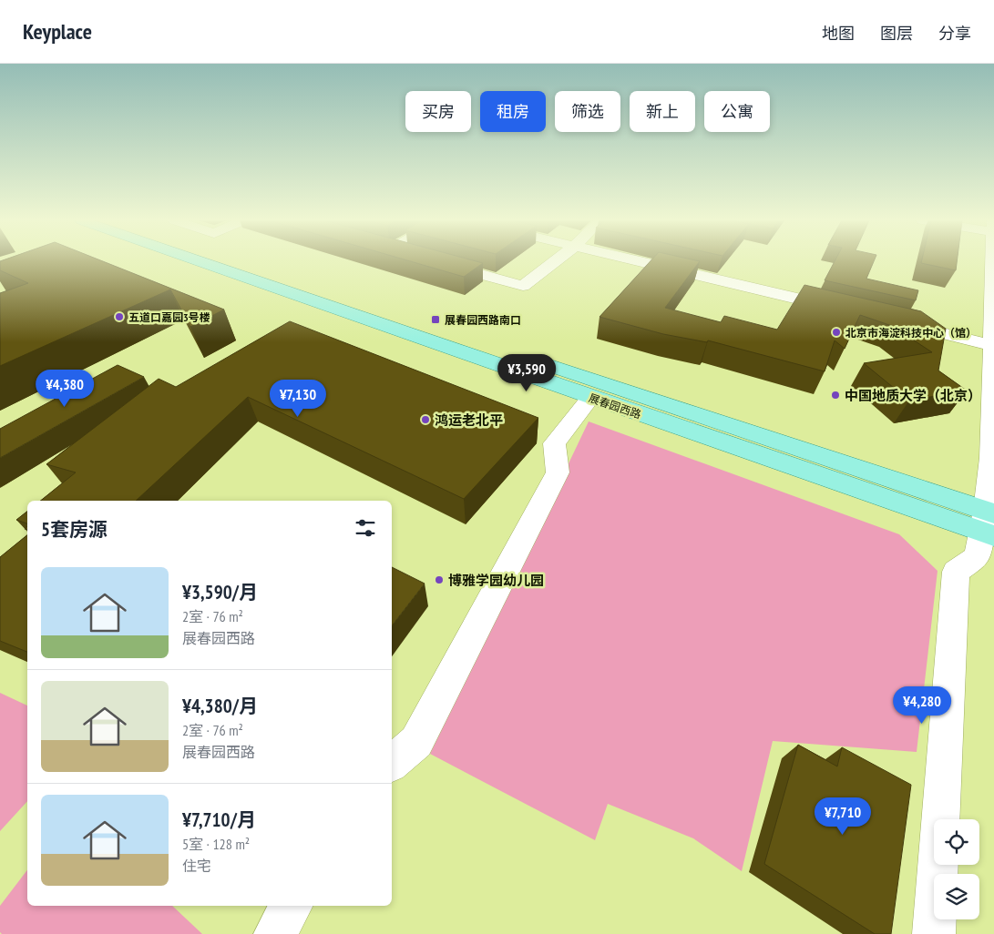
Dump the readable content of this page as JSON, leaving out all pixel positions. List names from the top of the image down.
{
  "streets": {
    "main road": ["展春园西路"]
  },
  "places": {
    "other": [
      "五道口嘉园3号楼",
      "北京市海淀科技中心（馆）",
      "中国地质大学（北京）",
      "鸿运老北平",
      "博雅学园幼儿园"
    ],
    "transit": ["展春园西路南口"]
  },
  "page": {
    "header": "Keyplace",
    "nav": ["地图", "图层", "分享"],
    "chip": [
      "买房",
      "租房",
      "筛选",
      "新上",
      "公寓"
    ],
    "price": [
      "¥3,590",
      "¥4,380",
      "¥7,130",
      "¥4,280",
      "¥7,710"
    ],
    "heading": "5套房源",
    "list": [
      {
        "name": "¥3,590/月",
        "note": "2室 · 76 m² · 展春园西路"
      },
      {
        "name": "¥4,380/月",
        "note": "2室 · 76 m² · 展春园西路"
      },
      {
        "name": "¥7,710/月",
        "note": "5室 · 128 m² · 住宅"
      }
    ]
  }
}
